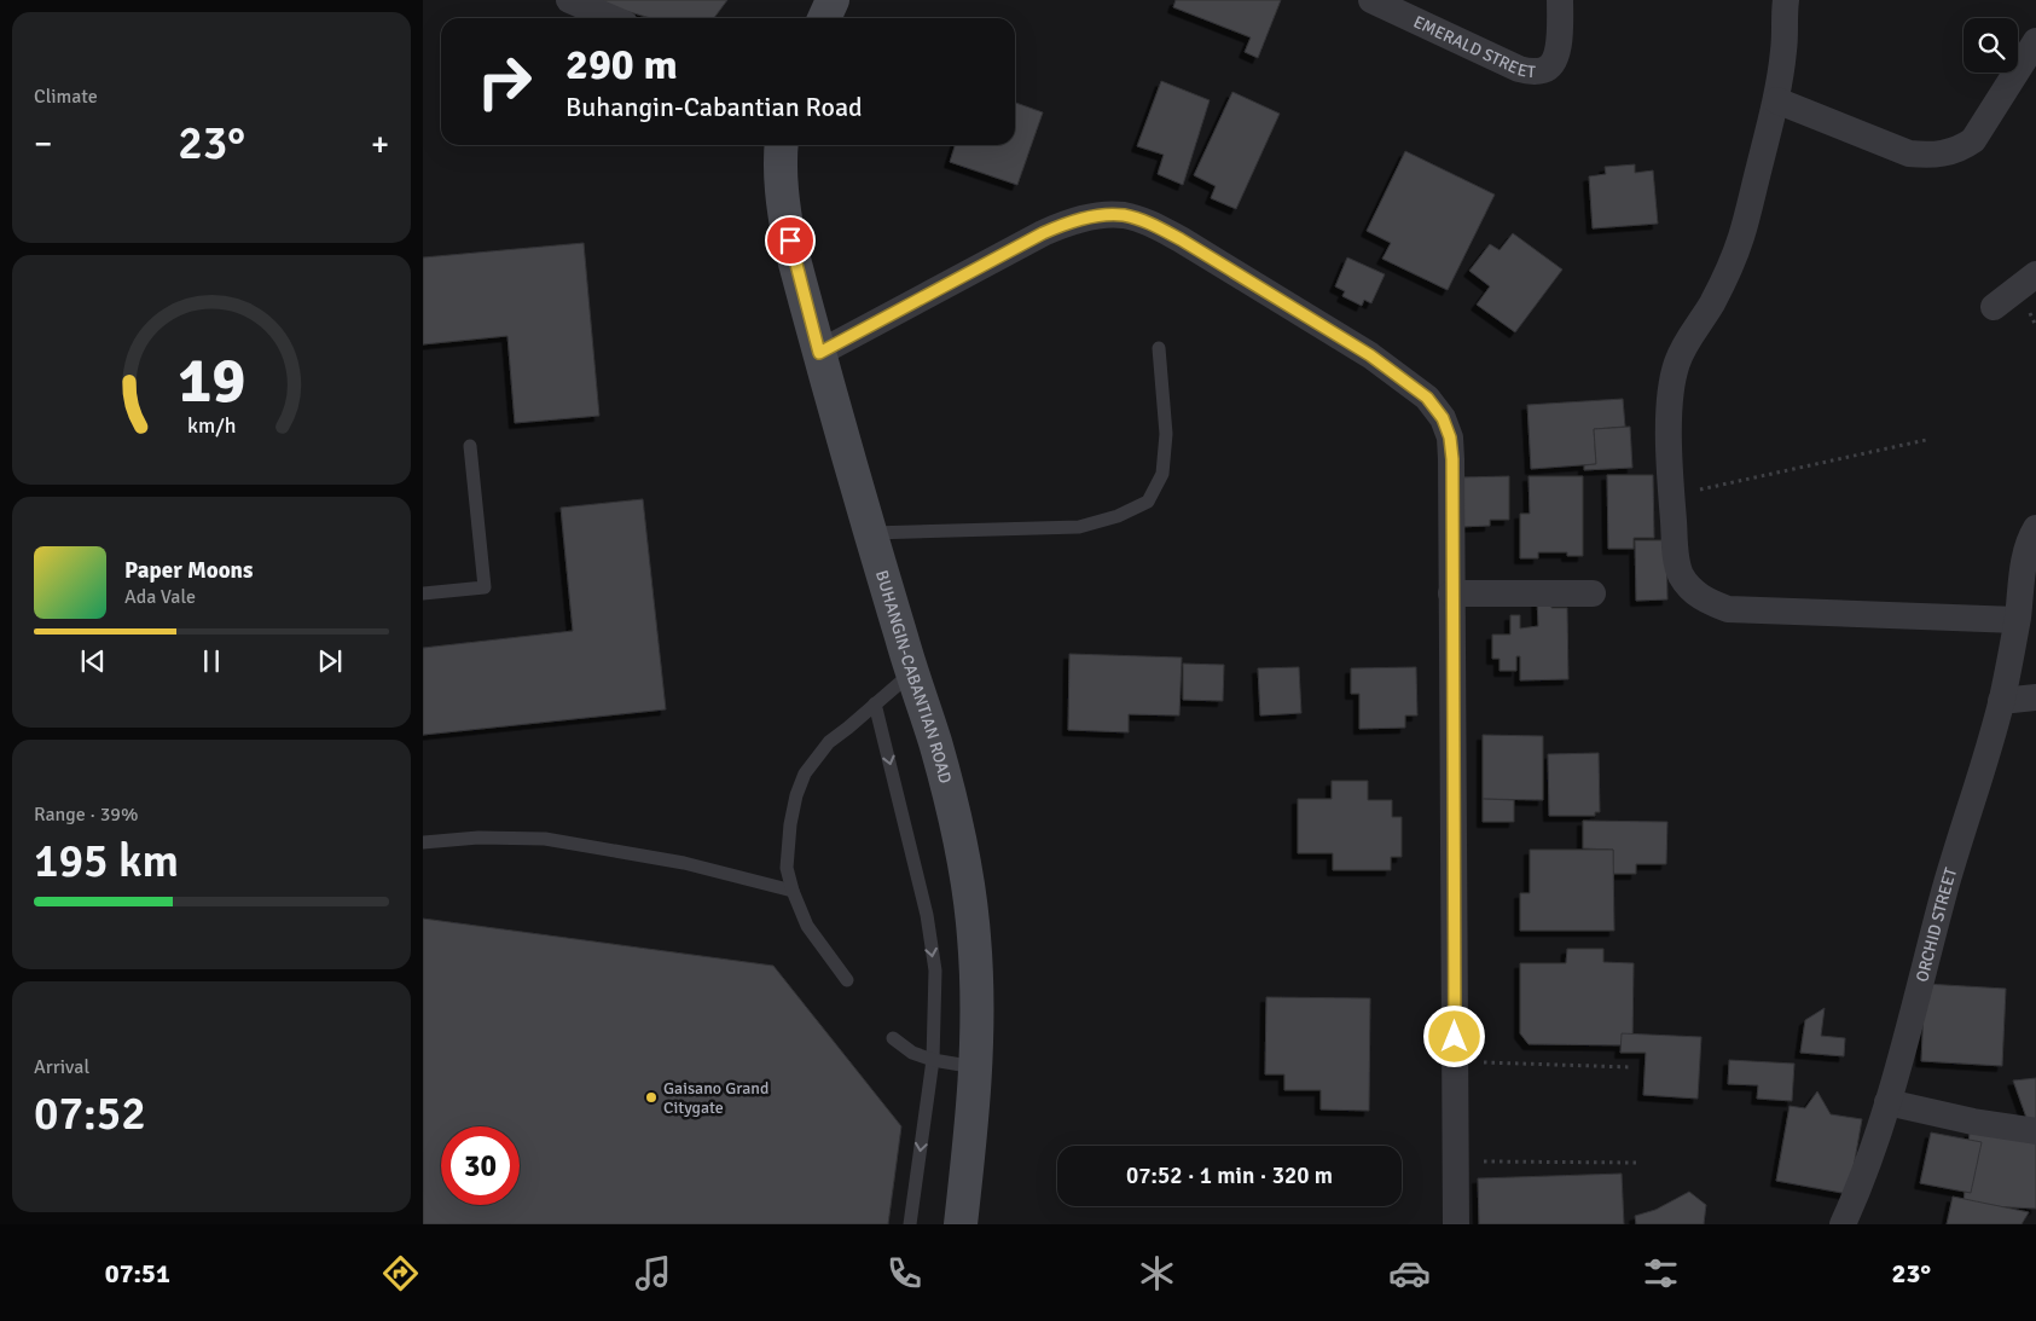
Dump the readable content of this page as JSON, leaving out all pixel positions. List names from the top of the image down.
{
  "streets": {
    "main road": ["BUHANGIN-CABANTIAN ROAD"],
    "street": ["EMERALD STREET", "ORCHID STREET"]
  },
  "places": ["Gaisano Grand Citygate"],
  "page": {
    "tile": [
      "Climate",
      ["Range · 39%", "195 km"],
      ["Arrival", "07:52"]
    ],
    "turn": ["290 m", "Buhangin-Cabantian Road"],
    "heat": ["−", "23°", "+"],
    "song": ["Paper Moons", "Ada Vale"],
    "limit": "30",
    "trip": "07:52 · 1 min · 320 m",
    "tabs": ["07:51", "23°"],
    "gauge": ["19", "km/h"]
  }
}
